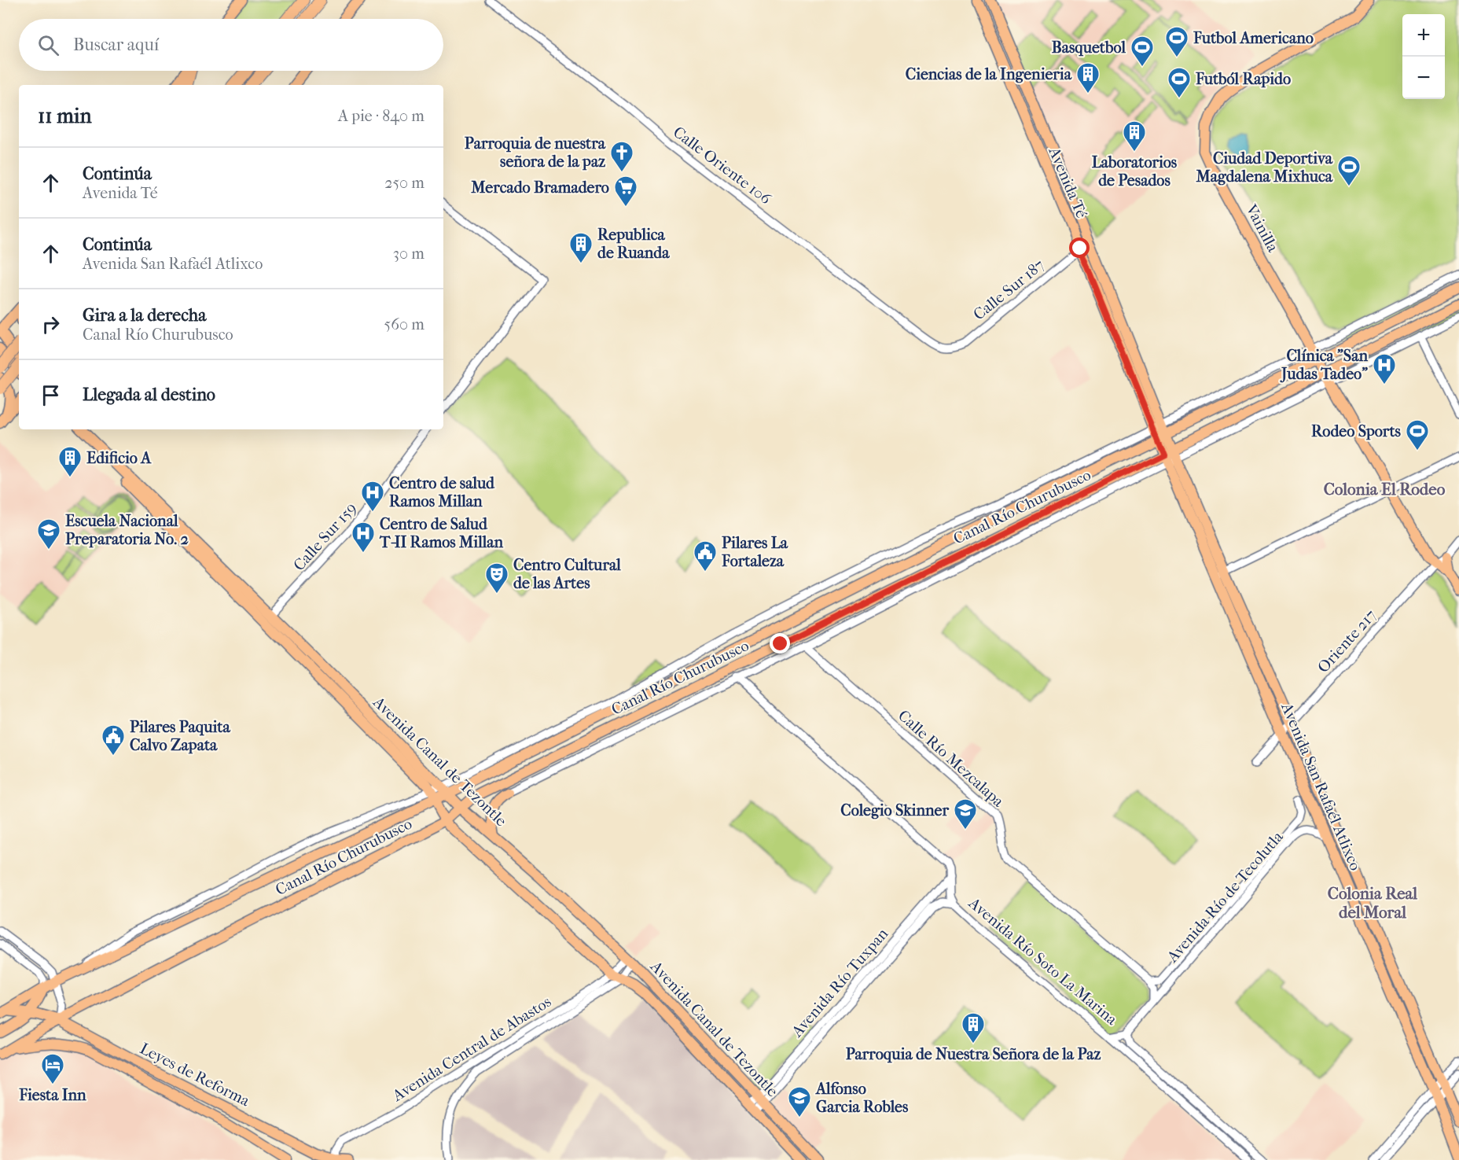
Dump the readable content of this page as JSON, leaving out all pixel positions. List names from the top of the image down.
{
  "streets": {
    "main road": [
      "Avenida Té",
      "Vainilla",
      "Canal Río Churubusco",
      "Avenida Canal de Tezontle",
      "Avenida San Rafaél Atlixco",
      "Leyes de Reforma"
    ],
    "street": [
      "Calle Oriente 106",
      "Calle Sur 187",
      "Calle Sur 159",
      "Oriente 217",
      "Calle Río Mezcalapa",
      "Avenida Río de Tecolutla",
      "Avenida Río Soto La Marina",
      "Avenida Río Tuxpan",
      "Avenida Central de Abastos"
    ]
  },
  "crossings": [
    ["Calle Oriente 106", "Calle Sur 187"],
    ["Avenida Té", "Calle Sur 187"],
    ["Avenida Té", "Canal Río Churubusco"],
    ["Avenida Té", "Avenida San Rafaél Atlixco"],
    ["Vainilla", "Canal Río Churubusco"],
    ["Vainilla", "Oriente 217"],
    ["Canal Río Churubusco", "Calle Río Mezcalapa"],
    ["Canal Río Churubusco", "Avenida Canal de Tezontle"],
    ["Canal Río Churubusco", "Avenida San Rafaél Atlixco"],
    ["Canal Río Churubusco", "Avenida Río Soto La Marina"],
    ["Canal Río Churubusco", "Leyes de Reforma"],
    ["Calle Sur 159", "Avenida Canal de Tezontle"],
    ["Oriente 217", "Avenida San Rafaél Atlixco"],
    ["Calle Río Mezcalapa", "Avenida Río de Tecolutla"],
    ["Avenida Canal de Tezontle", "Avenida Río Tuxpan"],
    ["Avenida Canal de Tezontle", "Avenida Central de Abastos"],
    ["Avenida San Rafaél Atlixco", "Avenida Río de Tecolutla"],
    ["Avenida Río de Tecolutla", "Avenida Río Soto La Marina"],
    ["Avenida Río Soto La Marina", "Avenida Río Tuxpan"],
    ["Avenida Central de Abastos", "Leyes de Reforma"]
  ],
  "districts": ["Colonia El Rodeo", "Colonia Real del Moral"],
  "places": {
    "sports": [
      "Futbol Americano",
      "Basquetbol",
      "Futból Rapido",
      "Ciudad Deportiva Magdalena Mixhuca",
      "Rodeo Sports"
    ],
    "building": [
      "Ciencias de la Ingenieria",
      "Laboratorios de Pesados",
      "Republica de Ruanda",
      "Edificio A",
      "Parroquia de Nuestra Señora de la Paz"
    ],
    "church": ["Parroquia de nuestra señora de la paz"],
    "supermarket": ["Mercado Bramadero"],
    "hospital": ["Clínica \"San Judas Tadeo\"", "Centro de salud Ramos Millan", "Centro de Salud T-II Ramos Millan"],
    "school or university": ["Escuela Nacional Preparatoria No. 2", "Colegio Skinner", "Alfonso Garcia Robles"],
    "public building": ["Pilares La Fortaleza", "Pilares Paquita Calvo Zapata"],
    "theatre": ["Centro Cultural de las Artes"],
    "hotel": ["Fiesta Inn"]
  },
  "page": {
    "map_buttons": ["+", "−"],
    "search": "Buscar aquí",
    "heading": ["11 min", "A pie · 840 m"],
    "list": [
      ["Continúa", "Avenida Té", "250 m"],
      ["Continúa", "Avenida San Rafaél Atlixco", "30 m"],
      ["Gira a la derecha", "Canal Río Churubusco", "560 m"],
      "Llegada al destino"
    ]
  }
}
